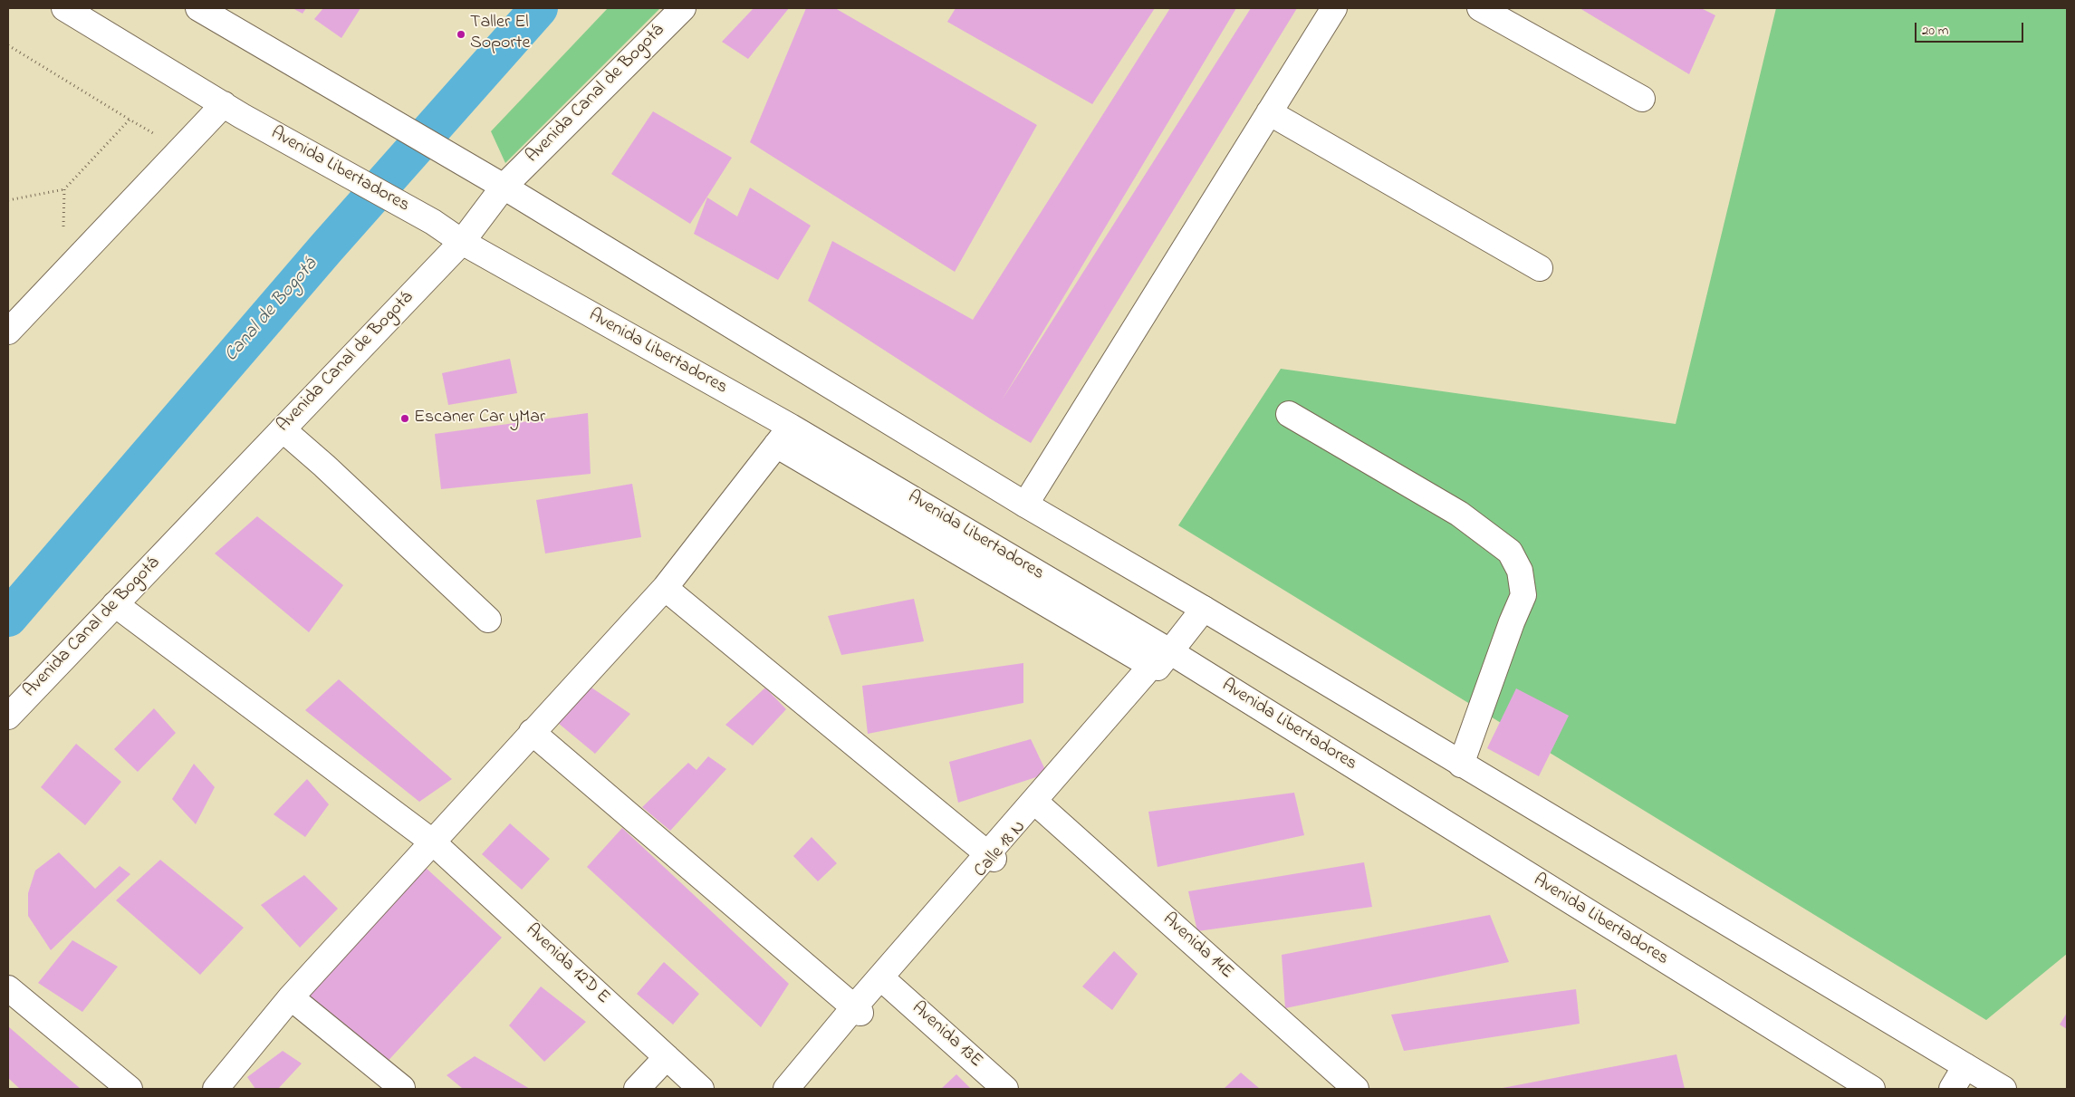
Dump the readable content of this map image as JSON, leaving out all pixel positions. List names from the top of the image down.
{
  "streets": {
    "street": [
      "Avenida Canal de Bogotá",
      "Avenida Libertadores",
      "Calle 18 N",
      "Avenida 14E",
      "Avenida 12D E",
      "Avenida 13E"
    ]
  },
  "crossings": [
    ["Avenida Canal de Bogotá", "Avenida Libertadores"],
    ["Avenida Canal de Bogotá", "Avenida 12D E"],
    ["Avenida Libertadores", "Calle 18 N"],
    ["Calle 18 N", "Avenida 14E"],
    ["Calle 18 N", "Avenida 13E"]
  ],
  "water": ["Canal de Bogotá"],
  "places": ["Taller El Soporte", "Escaner Car yMar"],
  "scale_bar": "20 m"
}
